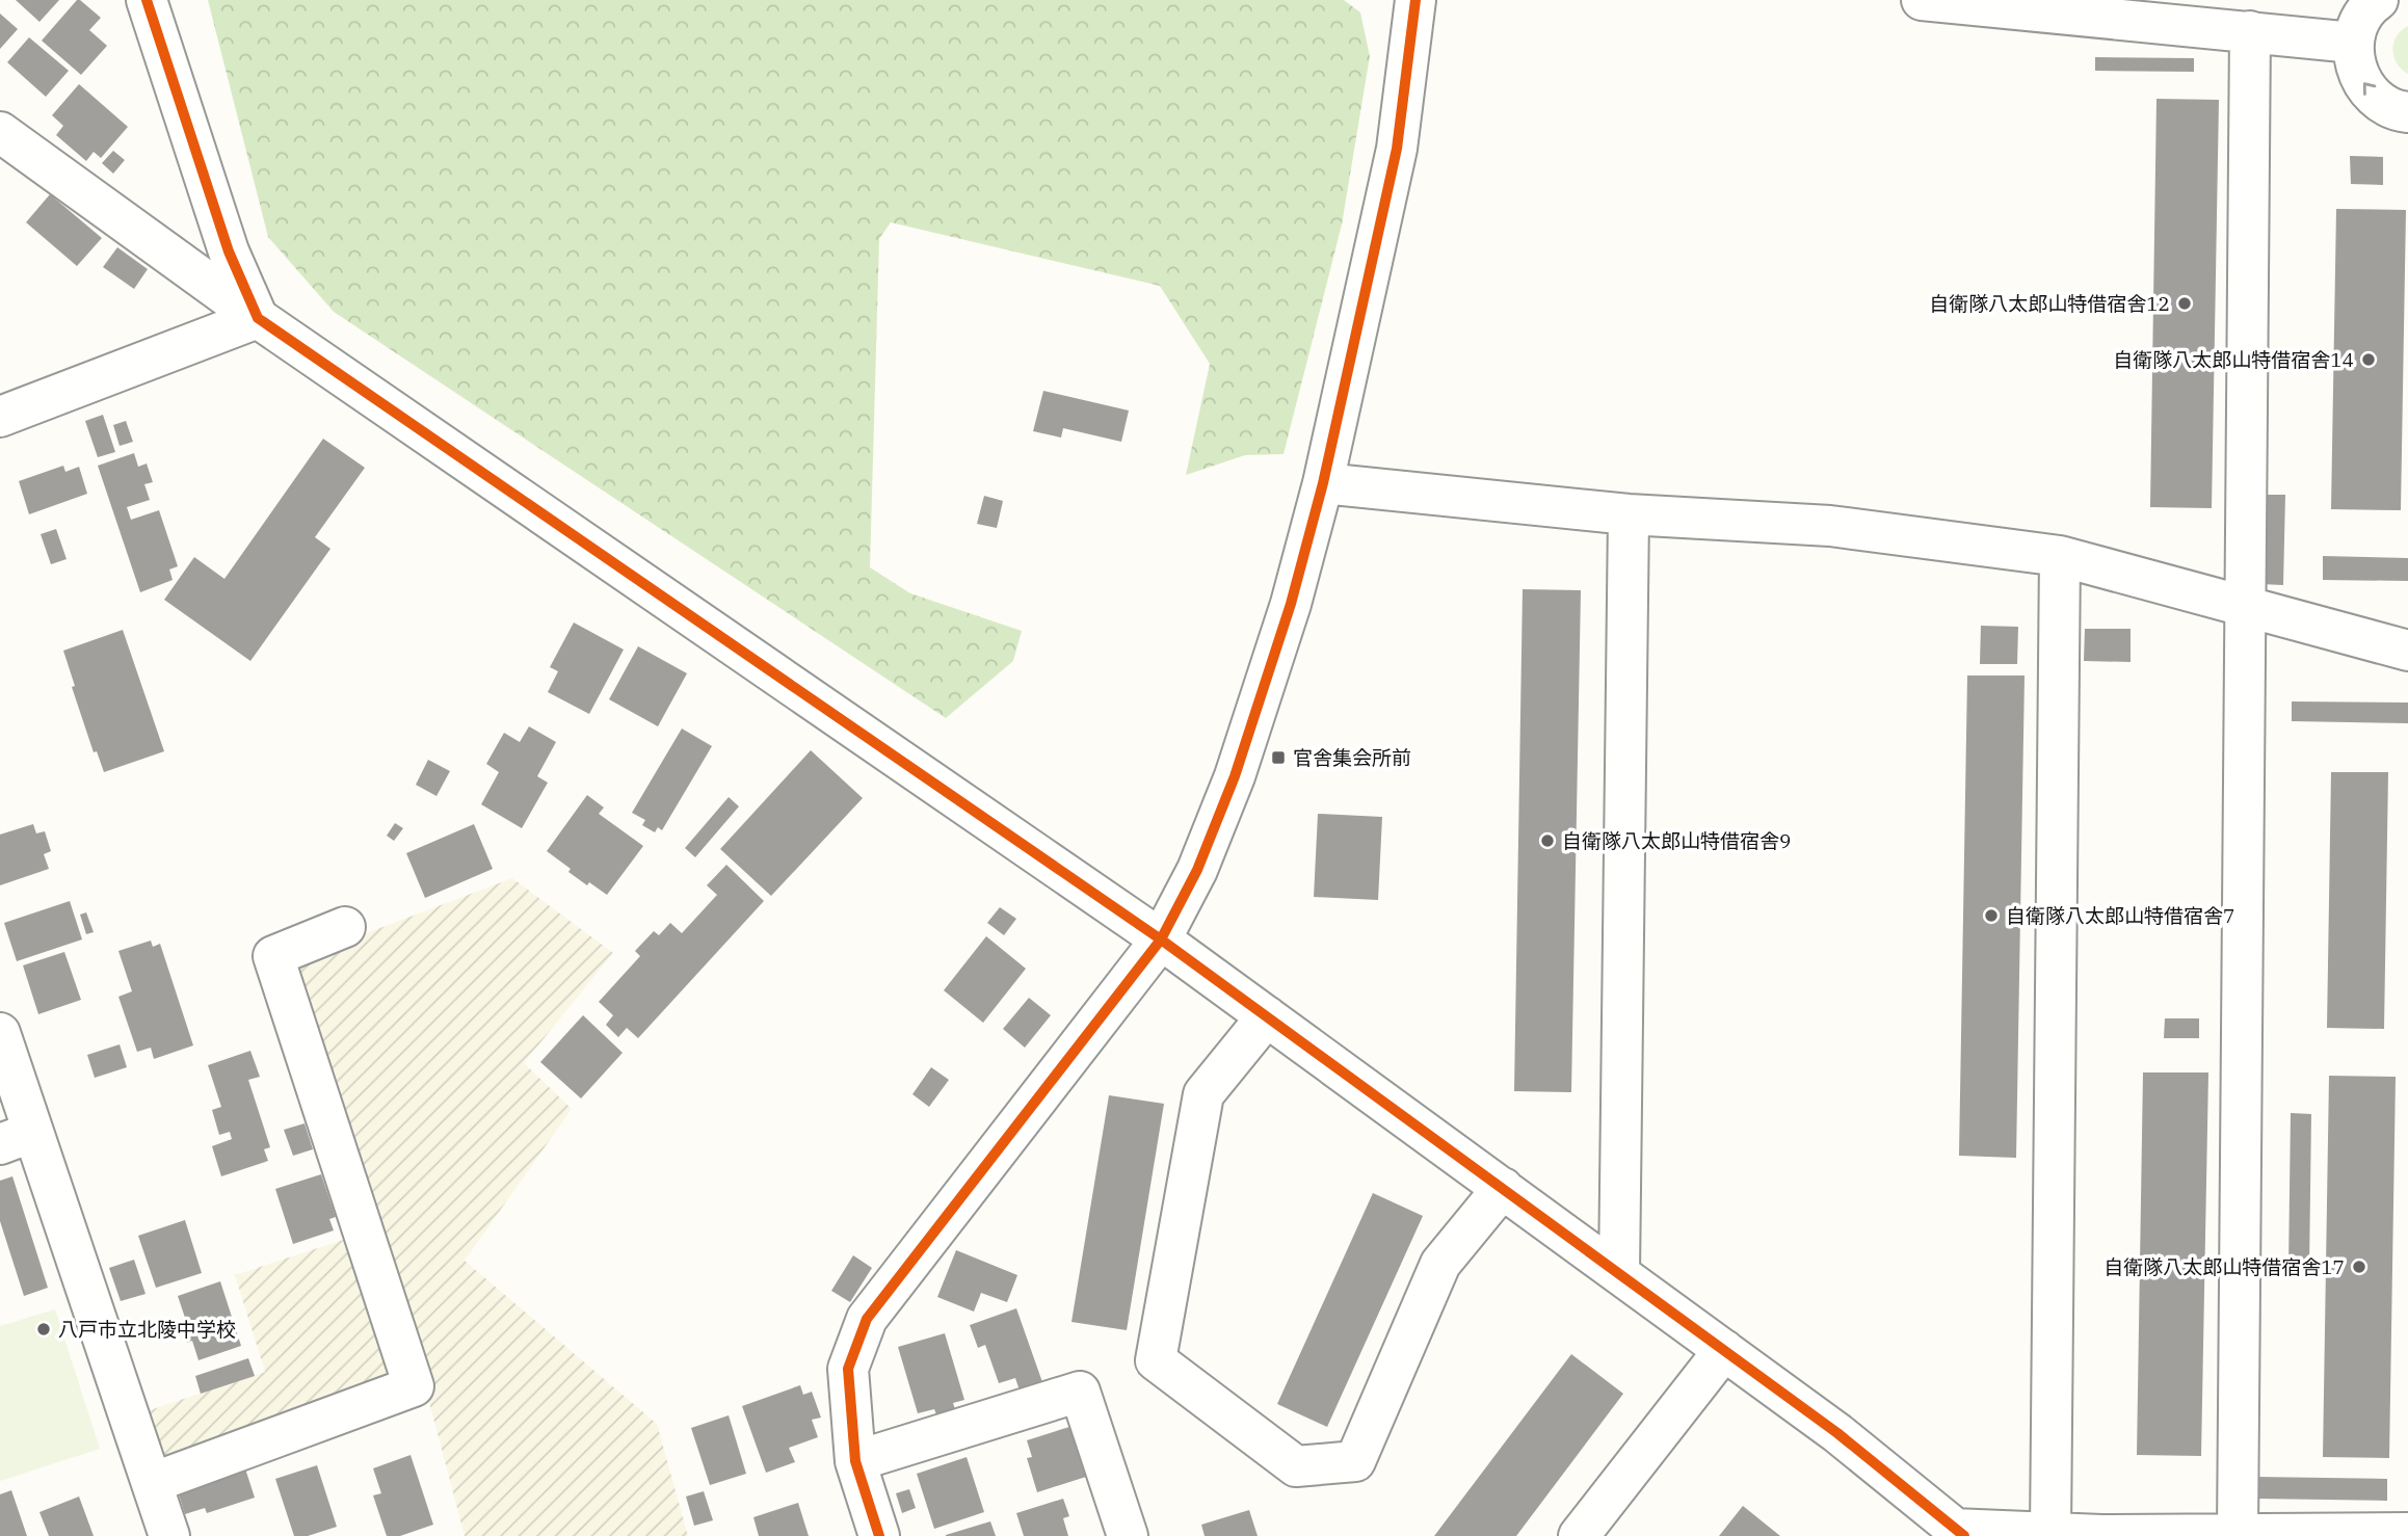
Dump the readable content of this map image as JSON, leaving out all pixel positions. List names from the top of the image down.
{
  "places": {
    "other": [
      "自衛隊八太郎山特借宿舎12",
      "自衛隊八太郎山特借宿舎14",
      "自衛隊八太郎山特借宿舎9",
      "自衛隊八太郎山特借宿舎7",
      "自衛隊八太郎山特借宿舎17",
      "八戸市立北陵中学校"
    ],
    "transit": ["官舎集会所前"]
  }
}
